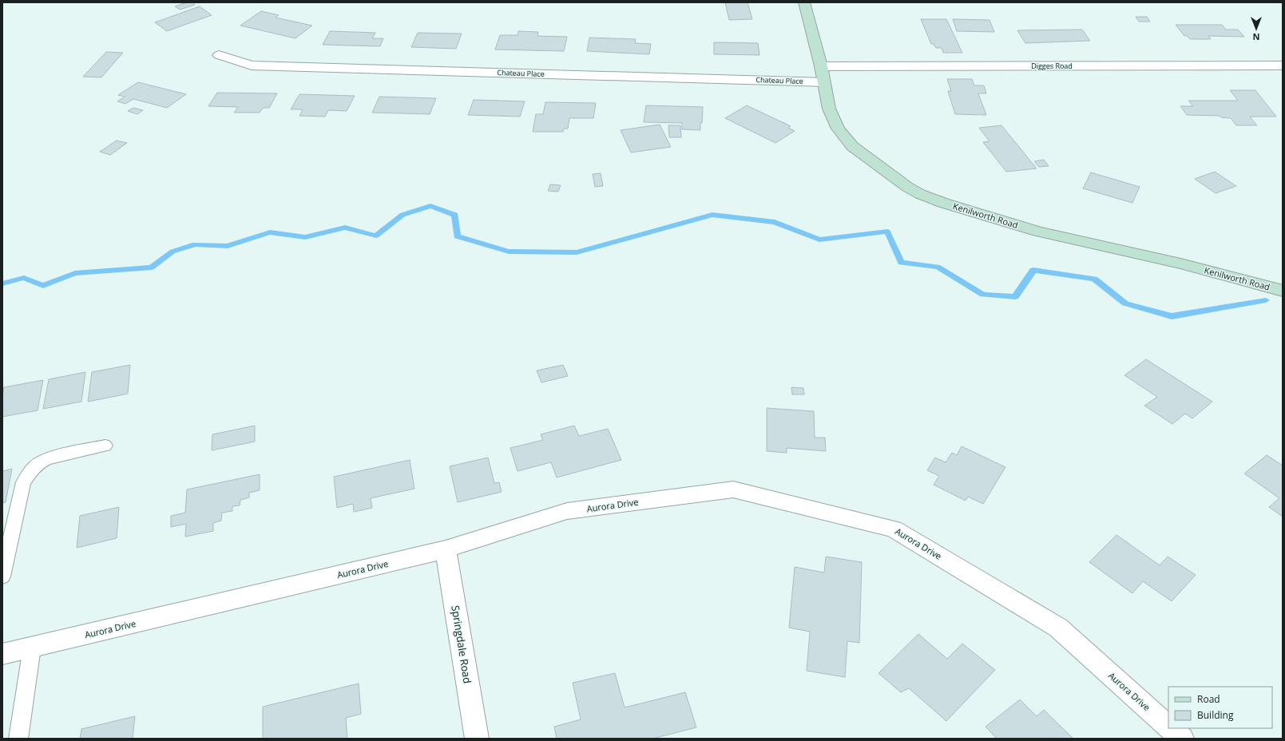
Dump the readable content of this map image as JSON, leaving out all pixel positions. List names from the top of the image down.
{
  "streets": {
    "street": [
      "Digges Road",
      "Chateau Place",
      "Kenilworth Road",
      "Aurora Drive",
      "Springdale Road"
    ]
  },
  "crossings": [
    ["Digges Road", "Kenilworth Road"],
    ["Chateau Place", "Kenilworth Road"],
    ["Aurora Drive", "Springdale Road"]
  ],
  "legend": ["Road", "Building"],
  "north": "bottom"
}
